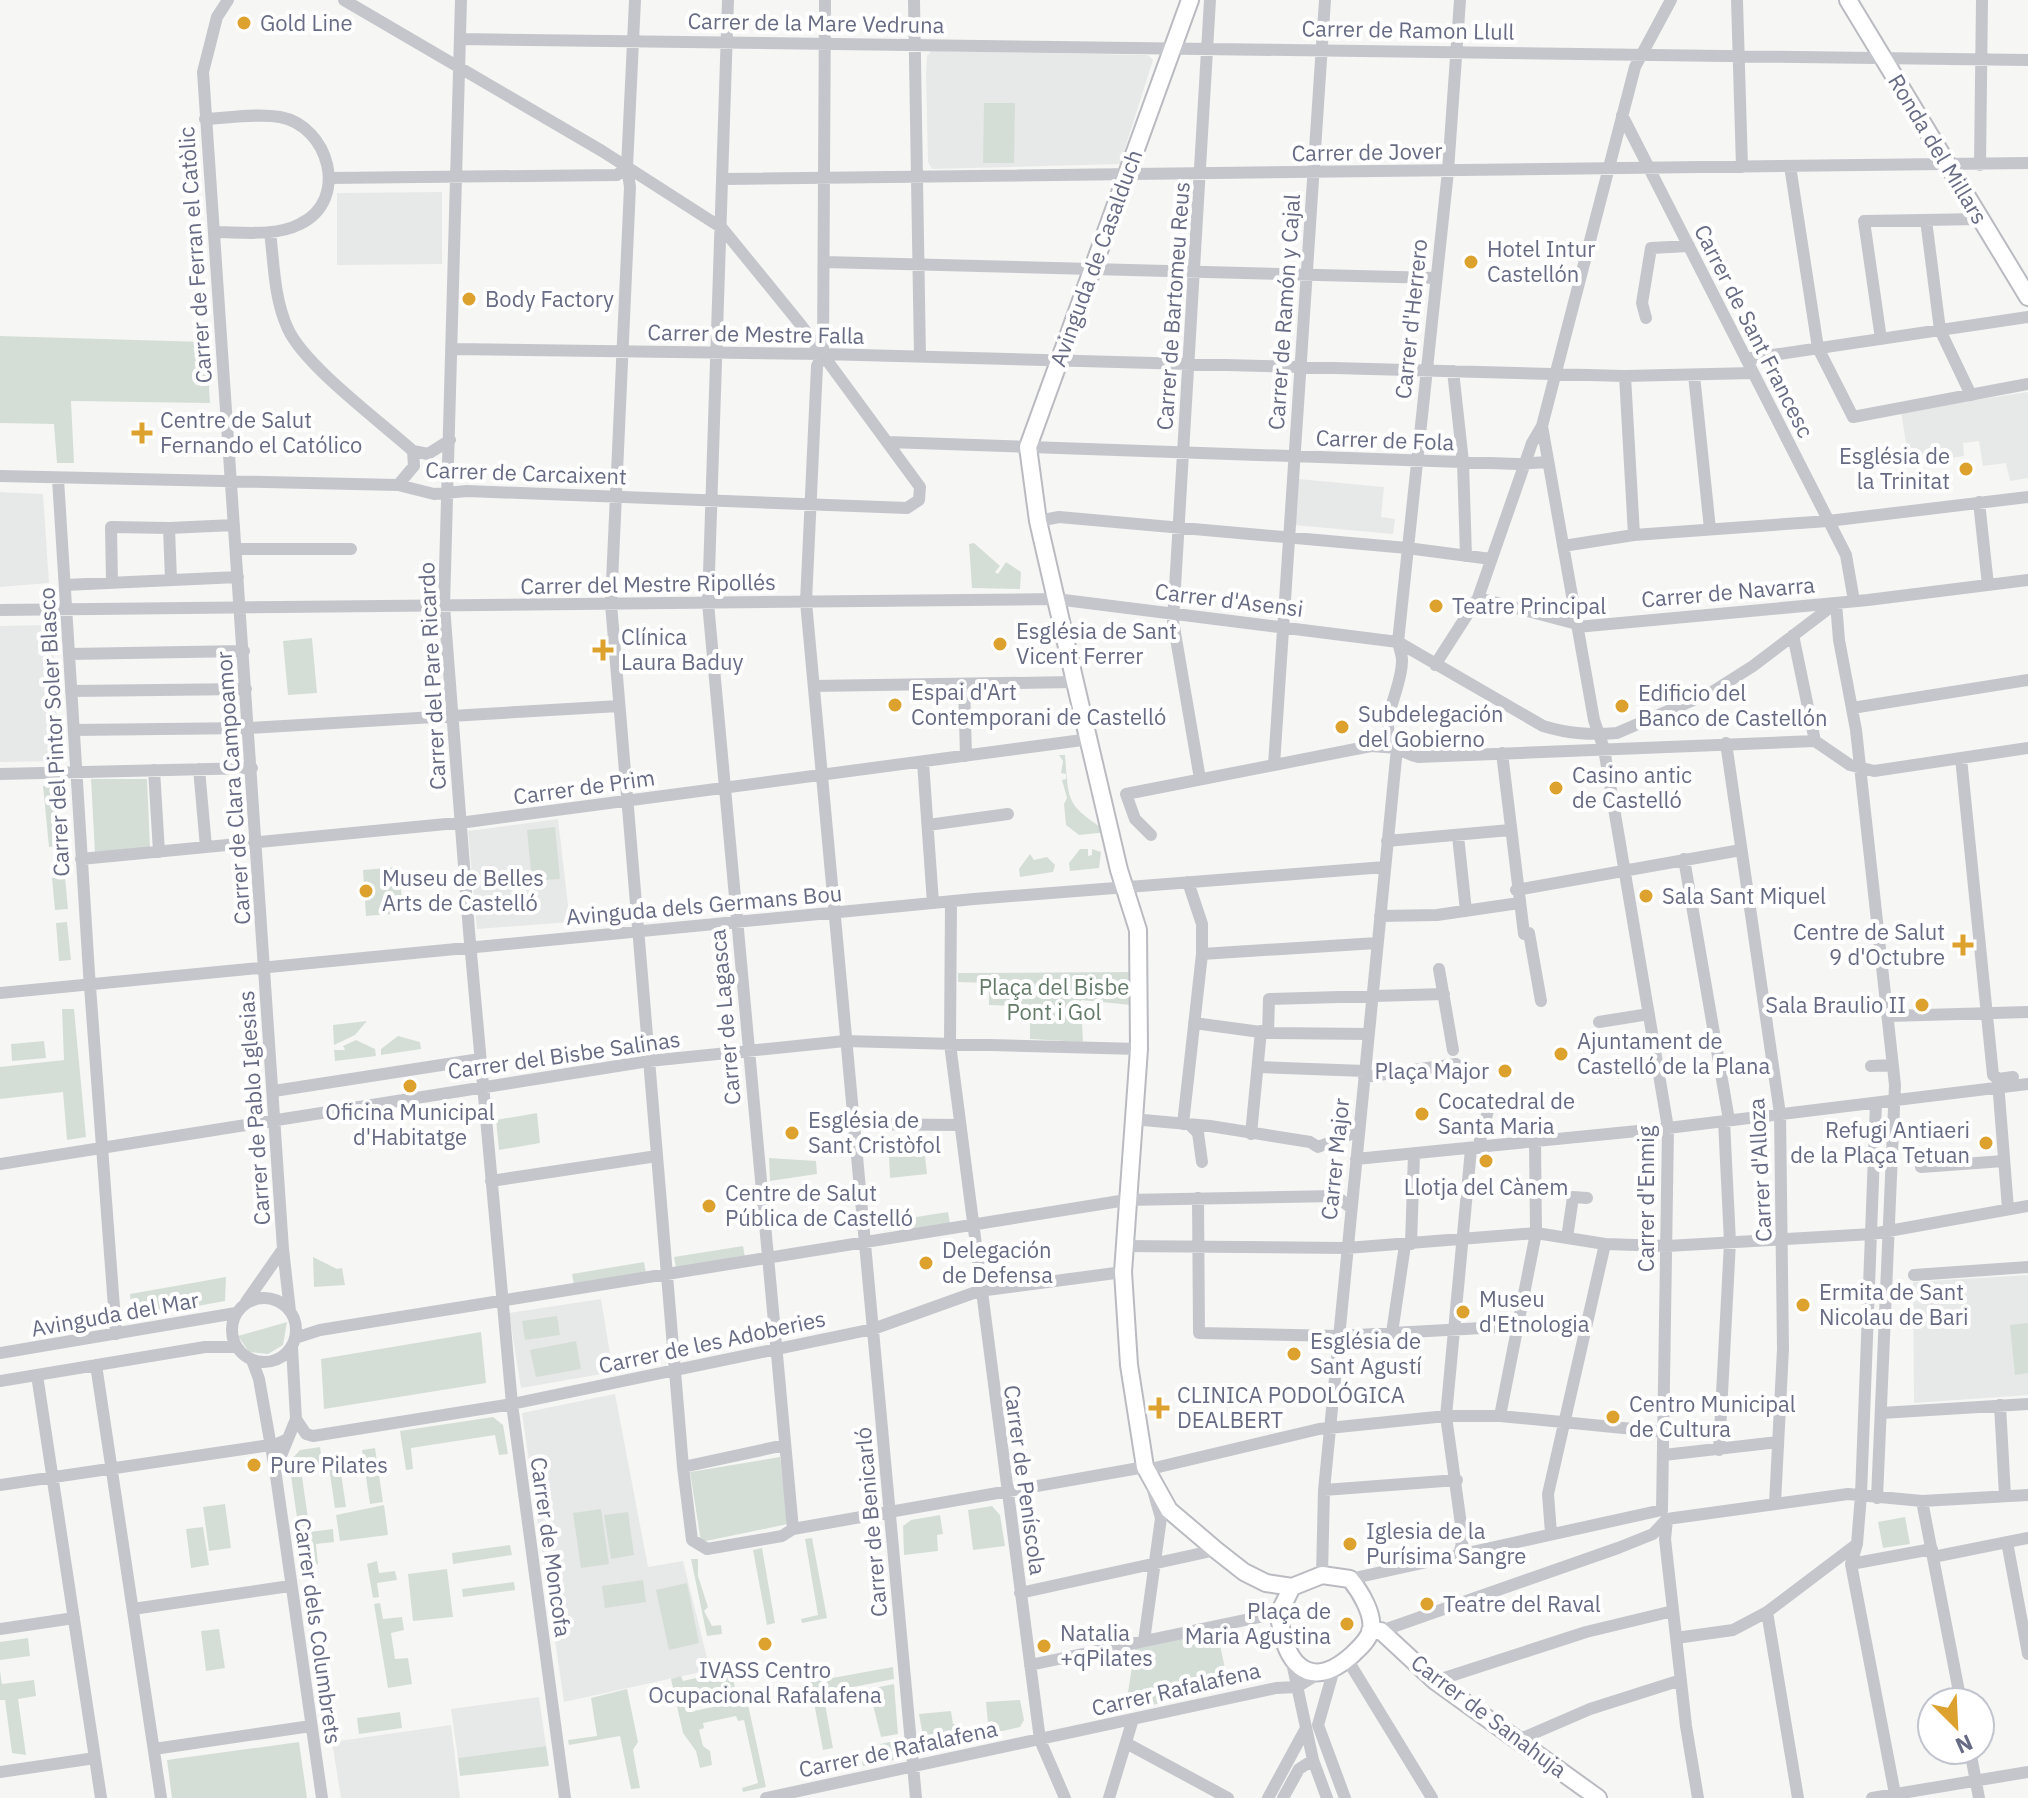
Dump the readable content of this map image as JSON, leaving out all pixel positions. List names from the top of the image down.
{
  "streets": {
    "main road": ["Ronda del Millars", "Avinguda de Casalduch", "Carrer de Sanahuja"],
    "street": [
      "Carrer de la Mare Vedruna",
      "Carrer de Ramon Llull",
      "Carrer de Jover",
      "Carrer de Ferran el Catòlic",
      "Carrer de Bartomeu Reus",
      "Carrer de Ramón y Cajal",
      "Carrer d'Herrero",
      "Carrer de Sant Francesc",
      "Carrer de Mestre Falla",
      "Carrer de Fola",
      "Carrer de Carcaixent",
      "Carrer del Mestre Ripollés",
      "Carrer de Navarra",
      "Carrer d'Asensi",
      "Carrer del Pare Ricardo",
      "Carrer del Pintor Soler Blasco",
      "Carrer de Prim",
      "Carrer de Clara Campoamor",
      "Avinguda dels Germans Bou",
      "Carrer de Lagasca",
      "Carrer del Bisbe Salinas",
      "Carrer de Pablo Iglesias",
      "Carrer Major",
      "Carrer d'Alloza",
      "Carrer d'Enmig",
      "Avinguda del Mar",
      "Carrer de les Adoberies",
      "Carrer de Peníscola",
      "Carrer de Benicarló",
      "Carrer de Moncofa",
      "Carrer dels Columbrets",
      "Carrer Rafalafena",
      "Carrer de Rafalafena"
    ]
  },
  "crossings": [
    ["Carrer de la Mare Vedruna", "Carrer de Ramon Llull"],
    ["Carrer de la Mare Vedruna", "Avinguda de Casalduch"],
    ["Carrer de la Mare Vedruna", "Carrer del Pare Ricardo"],
    ["Carrer de la Mare Vedruna", "Carrer de Lagasca"],
    ["Carrer de Ramon Llull", "Ronda del Millars"],
    ["Carrer de Ramon Llull", "Avinguda de Casalduch"],
    ["Carrer de Ramon Llull", "Carrer de Bartomeu Reus"],
    ["Carrer de Ramon Llull", "Carrer de Ramón y Cajal"],
    ["Carrer de Ramon Llull", "Carrer d'Herrero"],
    ["Ronda del Millars", "Carrer de Jover"],
    ["Carrer de Jover", "Avinguda de Casalduch"],
    ["Carrer de Jover", "Carrer de Bartomeu Reus"],
    ["Carrer de Jover", "Carrer de Ramón y Cajal"],
    ["Carrer de Jover", "Carrer d'Herrero"],
    ["Carrer de Jover", "Carrer de Sant Francesc"],
    ["Carrer de Jover", "Carrer de Lagasca"],
    ["Carrer de Ferran el Catòlic", "Carrer de Carcaixent"],
    ["Carrer de Ferran el Catòlic", "Carrer del Mestre Ripollés"],
    ["Carrer de Ferran el Catòlic", "Carrer de Clara Campoamor"],
    ["Avinguda de Casalduch", "Carrer de Mestre Falla"],
    ["Avinguda de Casalduch", "Carrer de Fola"],
    ["Avinguda de Casalduch", "Carrer del Mestre Ripollés"],
    ["Avinguda de Casalduch", "Carrer d'Asensi"],
    ["Avinguda de Casalduch", "Carrer de Prim"],
    ["Avinguda de Casalduch", "Avinguda dels Germans Bou"],
    ["Avinguda de Casalduch", "Carrer del Bisbe Salinas"],
    ["Avinguda de Casalduch", "Carrer de les Adoberies"],
    ["Carrer de Bartomeu Reus", "Carrer de Mestre Falla"],
    ["Carrer de Bartomeu Reus", "Carrer de Fola"],
    ["Carrer de Bartomeu Reus", "Carrer d'Asensi"],
    ["Carrer de Ramón y Cajal", "Carrer de Mestre Falla"],
    ["Carrer de Ramón y Cajal", "Carrer de Fola"],
    ["Carrer de Ramón y Cajal", "Carrer d'Asensi"],
    ["Carrer d'Herrero", "Carrer de Mestre Falla"],
    ["Carrer d'Herrero", "Carrer de Fola"],
    ["Carrer d'Herrero", "Carrer de Navarra"],
    ["Carrer d'Herrero", "Carrer d'Asensi"],
    ["Carrer d'Herrero", "Carrer Major"],
    ["Carrer de Sant Francesc", "Carrer de Mestre Falla"],
    ["Carrer de Sant Francesc", "Carrer de Navarra"],
    ["Carrer de Mestre Falla", "Carrer del Pare Ricardo"],
    ["Carrer de Mestre Falla", "Carrer de Lagasca"],
    ["Carrer de Fola", "Carrer de Carcaixent"],
    ["Carrer de Fola", "Carrer d'Enmig"],
    ["Carrer de Carcaixent", "Carrer del Pare Ricardo"],
    ["Carrer de Carcaixent", "Carrer del Pintor Soler Blasco"],
    ["Carrer de Carcaixent", "Carrer de Lagasca"],
    ["Carrer del Mestre Ripollés", "Carrer d'Asensi"],
    ["Carrer del Mestre Ripollés", "Carrer del Pare Ricardo"],
    ["Carrer del Mestre Ripollés", "Carrer del Pintor Soler Blasco"],
    ["Carrer del Mestre Ripollés", "Carrer de Clara Campoamor"],
    ["Carrer del Mestre Ripollés", "Carrer de Lagasca"],
    ["Carrer de Navarra", "Carrer d'Asensi"],
    ["Carrer de Navarra", "Carrer d'Enmig"],
    ["Carrer del Pare Ricardo", "Carrer de Prim"],
    ["Carrer del Pare Ricardo", "Avinguda dels Germans Bou"],
    ["Carrer del Pare Ricardo", "Carrer del Bisbe Salinas"],
    ["Carrer del Pare Ricardo", "Carrer de Moncofa"],
    ["Carrer del Pintor Soler Blasco", "Carrer de Prim"],
    ["Carrer del Pintor Soler Blasco", "Avinguda dels Germans Bou"],
    ["Carrer del Pintor Soler Blasco", "Carrer del Bisbe Salinas"],
    ["Carrer del Pintor Soler Blasco", "Avinguda del Mar"],
    ["Carrer de Prim", "Carrer de Clara Campoamor"],
    ["Carrer de Prim", "Carrer de Lagasca"],
    ["Carrer de Clara Campoamor", "Avinguda dels Germans Bou"],
    ["Carrer de Clara Campoamor", "Carrer de Pablo Iglesias"],
    ["Avinguda dels Germans Bou", "Carrer de Lagasca"],
    ["Avinguda dels Germans Bou", "Carrer de Pablo Iglesias"],
    ["Avinguda dels Germans Bou", "Carrer Major"],
    ["Carrer de Lagasca", "Carrer del Bisbe Salinas"],
    ["Carrer del Bisbe Salinas", "Carrer de Pablo Iglesias"],
    ["Carrer de Pablo Iglesias", "Avinguda del Mar"],
    ["Carrer de Pablo Iglesias", "Carrer dels Columbrets"],
    ["Carrer Major", "Carrer Rafalafena"],
    ["Carrer Major", "Carrer de Sanahuja"],
    ["Avinguda del Mar", "Carrer dels Columbrets"],
    ["Carrer de les Adoberies", "Carrer de Peníscola"],
    ["Carrer de les Adoberies", "Carrer de Benicarló"],
    ["Carrer de les Adoberies", "Carrer de Moncofa"],
    ["Carrer de les Adoberies", "Carrer dels Columbrets"],
    ["Carrer de Peníscola", "Carrer Rafalafena"],
    ["Carrer de Peníscola", "Carrer de Rafalafena"],
    ["Carrer de Benicarló", "Carrer de Rafalafena"],
    ["Carrer Rafalafena", "Carrer de Sanahuja"],
    ["Carrer Rafalafena", "Carrer de Rafalafena"]
  ],
  "parks": ["Plaça del Bisbe Pont i Gol"],
  "places": {
    "other": [
      "Gold Line",
      "Hotel Intur Castellón",
      "Body Factory",
      "Església de la Trinitat",
      "Teatre Principal",
      "Església de Sant Vicent Ferrer",
      "Espai d'Art Contemporani de Castelló",
      "Edificio del Banco de Castellón",
      "Subdelegación del Gobierno",
      "Casino antic de Castelló",
      "Museu de Belles Arts de Castelló",
      "Sala Sant Miquel",
      "Sala Braulio II",
      "Ajuntament de Castelló de la Plana",
      "Plaça Major",
      "Oficina Municipal d'Habitatge",
      "Cocatedral de Santa Maria",
      "Església de Sant Cristòfol",
      "Refugi Antiaeri de la Plaça Tetuan",
      "Llotja del Cànem",
      "Centre de Salut Pública de Castelló",
      "Delegación de Defensa",
      "Ermita de Sant Nicolau de Bari",
      "Museu d'Etnologia",
      "Església de Sant Agustí",
      "Centro Municipal de Cultura",
      "Pure Pilates",
      "Iglesia de la Purísima Sangre",
      "Teatre del Raval",
      "Plaça de Maria Agustina",
      "IVASS Centro Ocupacional Rafalafena",
      "Natalia +qPilates"
    ],
    "health": [
      "Centre de Salut Fernando el Católico",
      "Clínica Laura Baduy",
      "Centre de Salut 9 d'Octubre",
      "CLINICA PODOLÓGICA DEALBERT"
    ]
  },
  "north": "bottom right"
}
